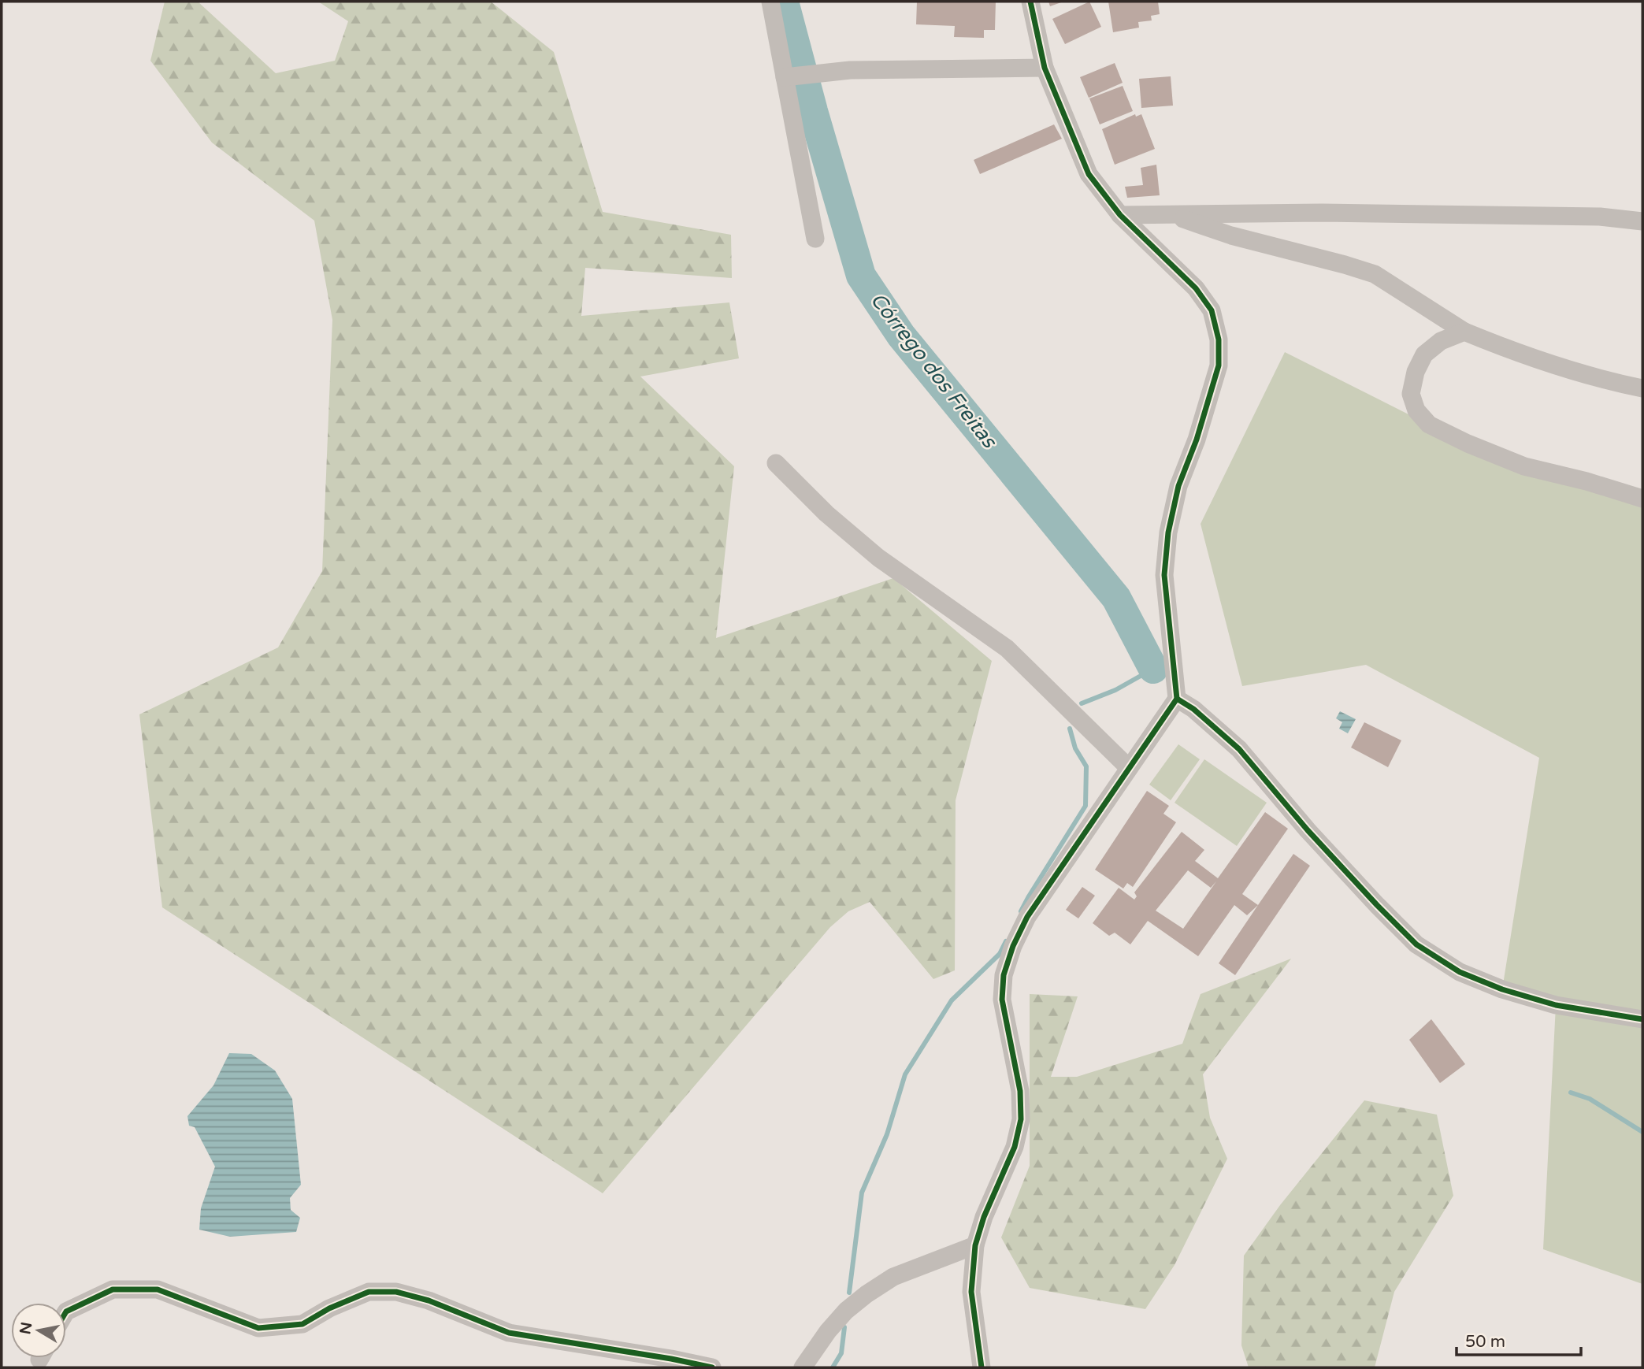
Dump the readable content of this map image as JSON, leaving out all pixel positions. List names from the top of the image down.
{
  "water": ["Córrego dos Freitas"],
  "scale_bar": "50 m",
  "north": "left"
}
